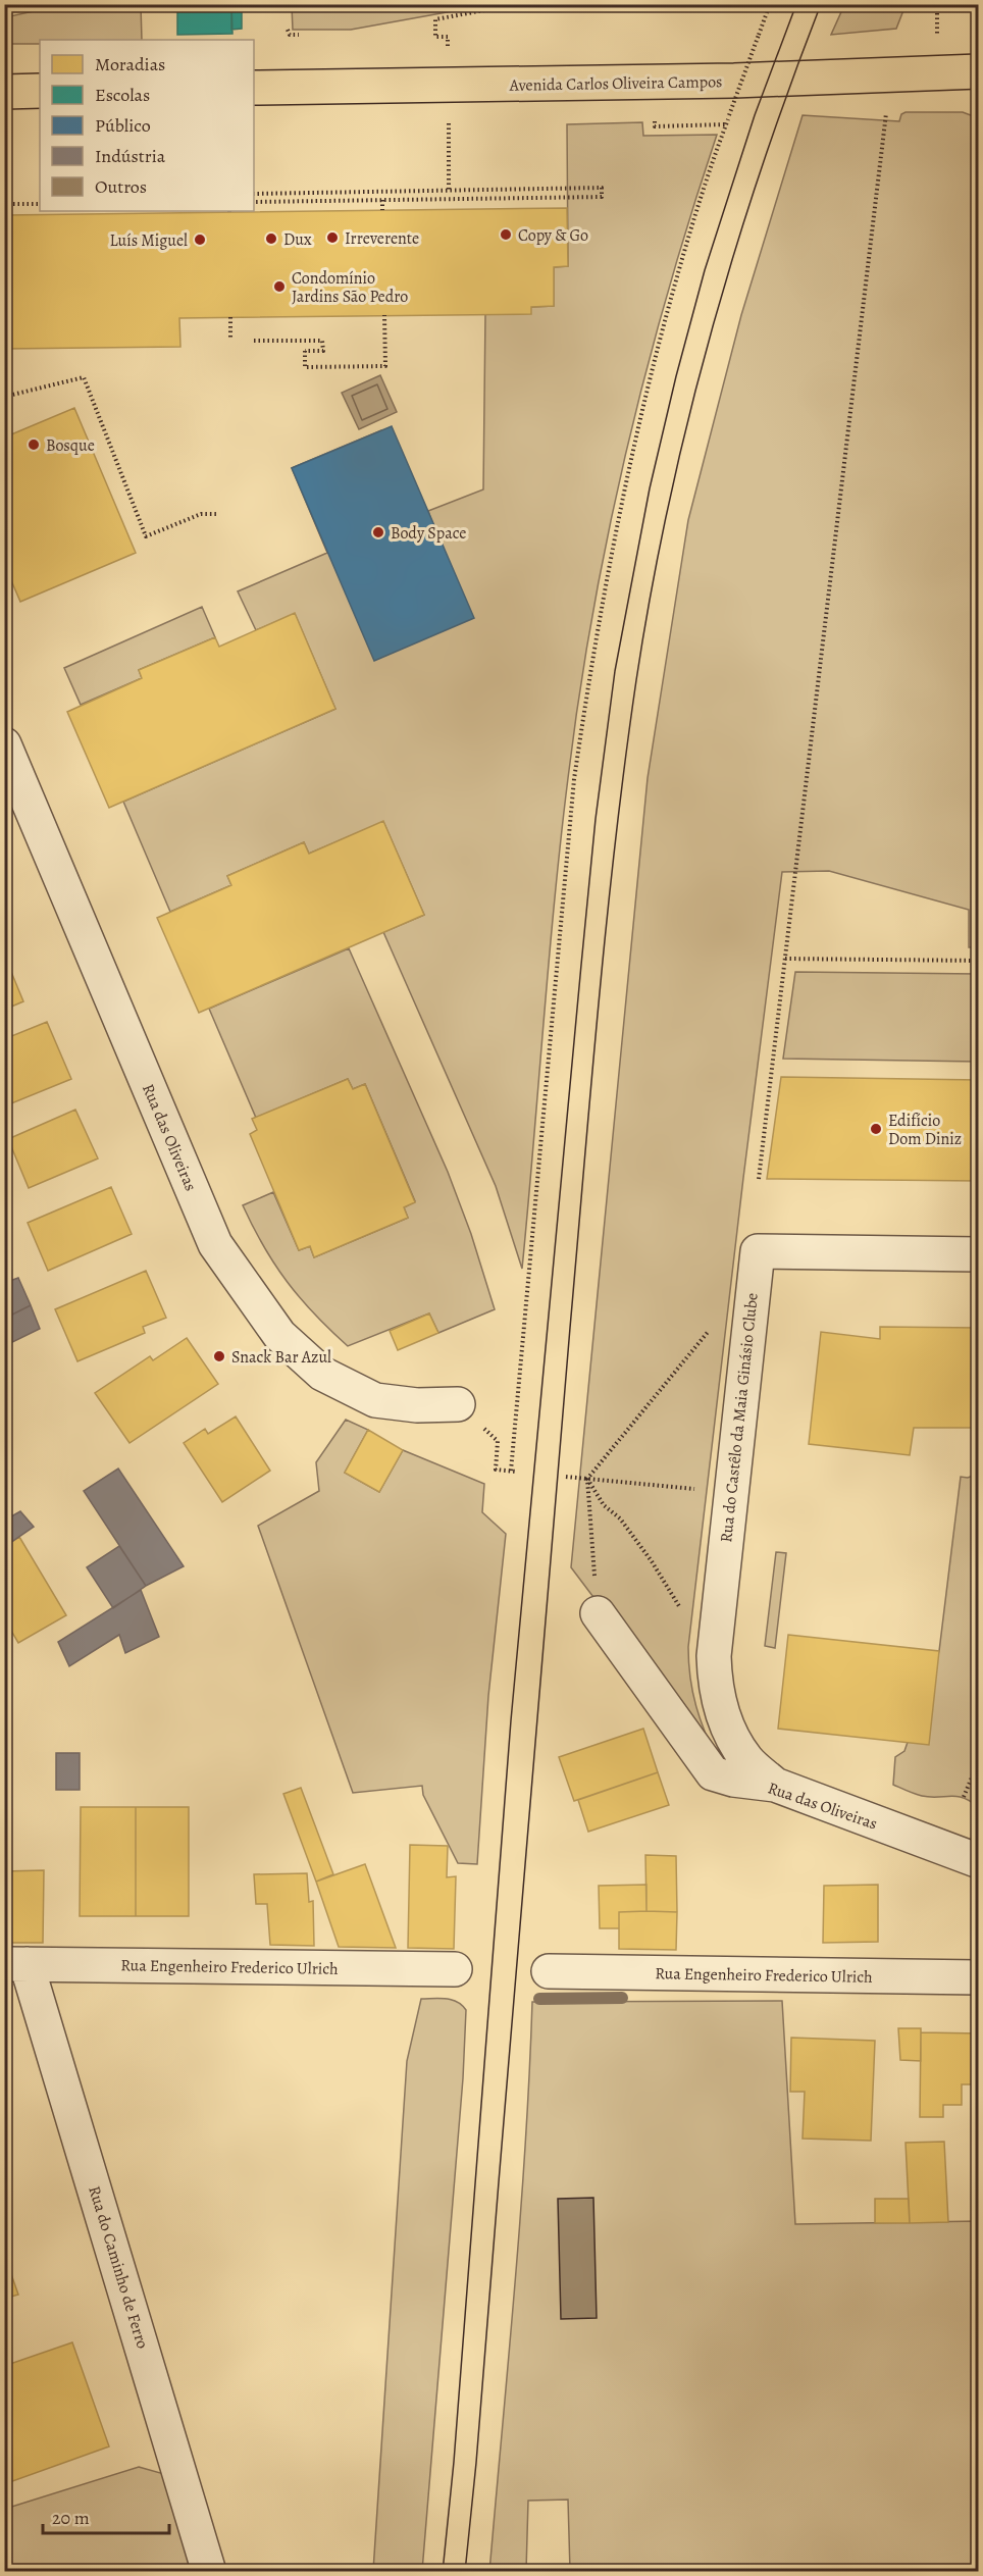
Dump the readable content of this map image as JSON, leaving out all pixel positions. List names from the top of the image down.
{
  "streets": {
    "main road": ["Avenida Carlos Oliveira Campos"],
    "street": [
      "Rua das Oliveiras",
      "Rua do Castêlo da Maia Ginásio Clube",
      "Rua Engenheiro Frederico Ulrich",
      "Rua do Caminho de Ferro"
    ]
  },
  "crossings": [
    ["Rua das Oliveiras", "Rua do Castêlo da Maia Ginásio Clube"],
    ["Rua Engenheiro Frederico Ulrich", "Rua do Caminho de Ferro"]
  ],
  "places": [
    "Copy & Go",
    "Irreverente",
    "Dux",
    "Luís Miguel",
    "Condomínio Jardins São Pedro",
    "Bosque",
    "Body Space",
    "Edifício Dom Diniz",
    "Snack Bar Azul"
  ],
  "legend": [
    "Moradias",
    "Escolas",
    "Público",
    "Indústria",
    "Outros"
  ],
  "scale_bar": "20 m"
}
